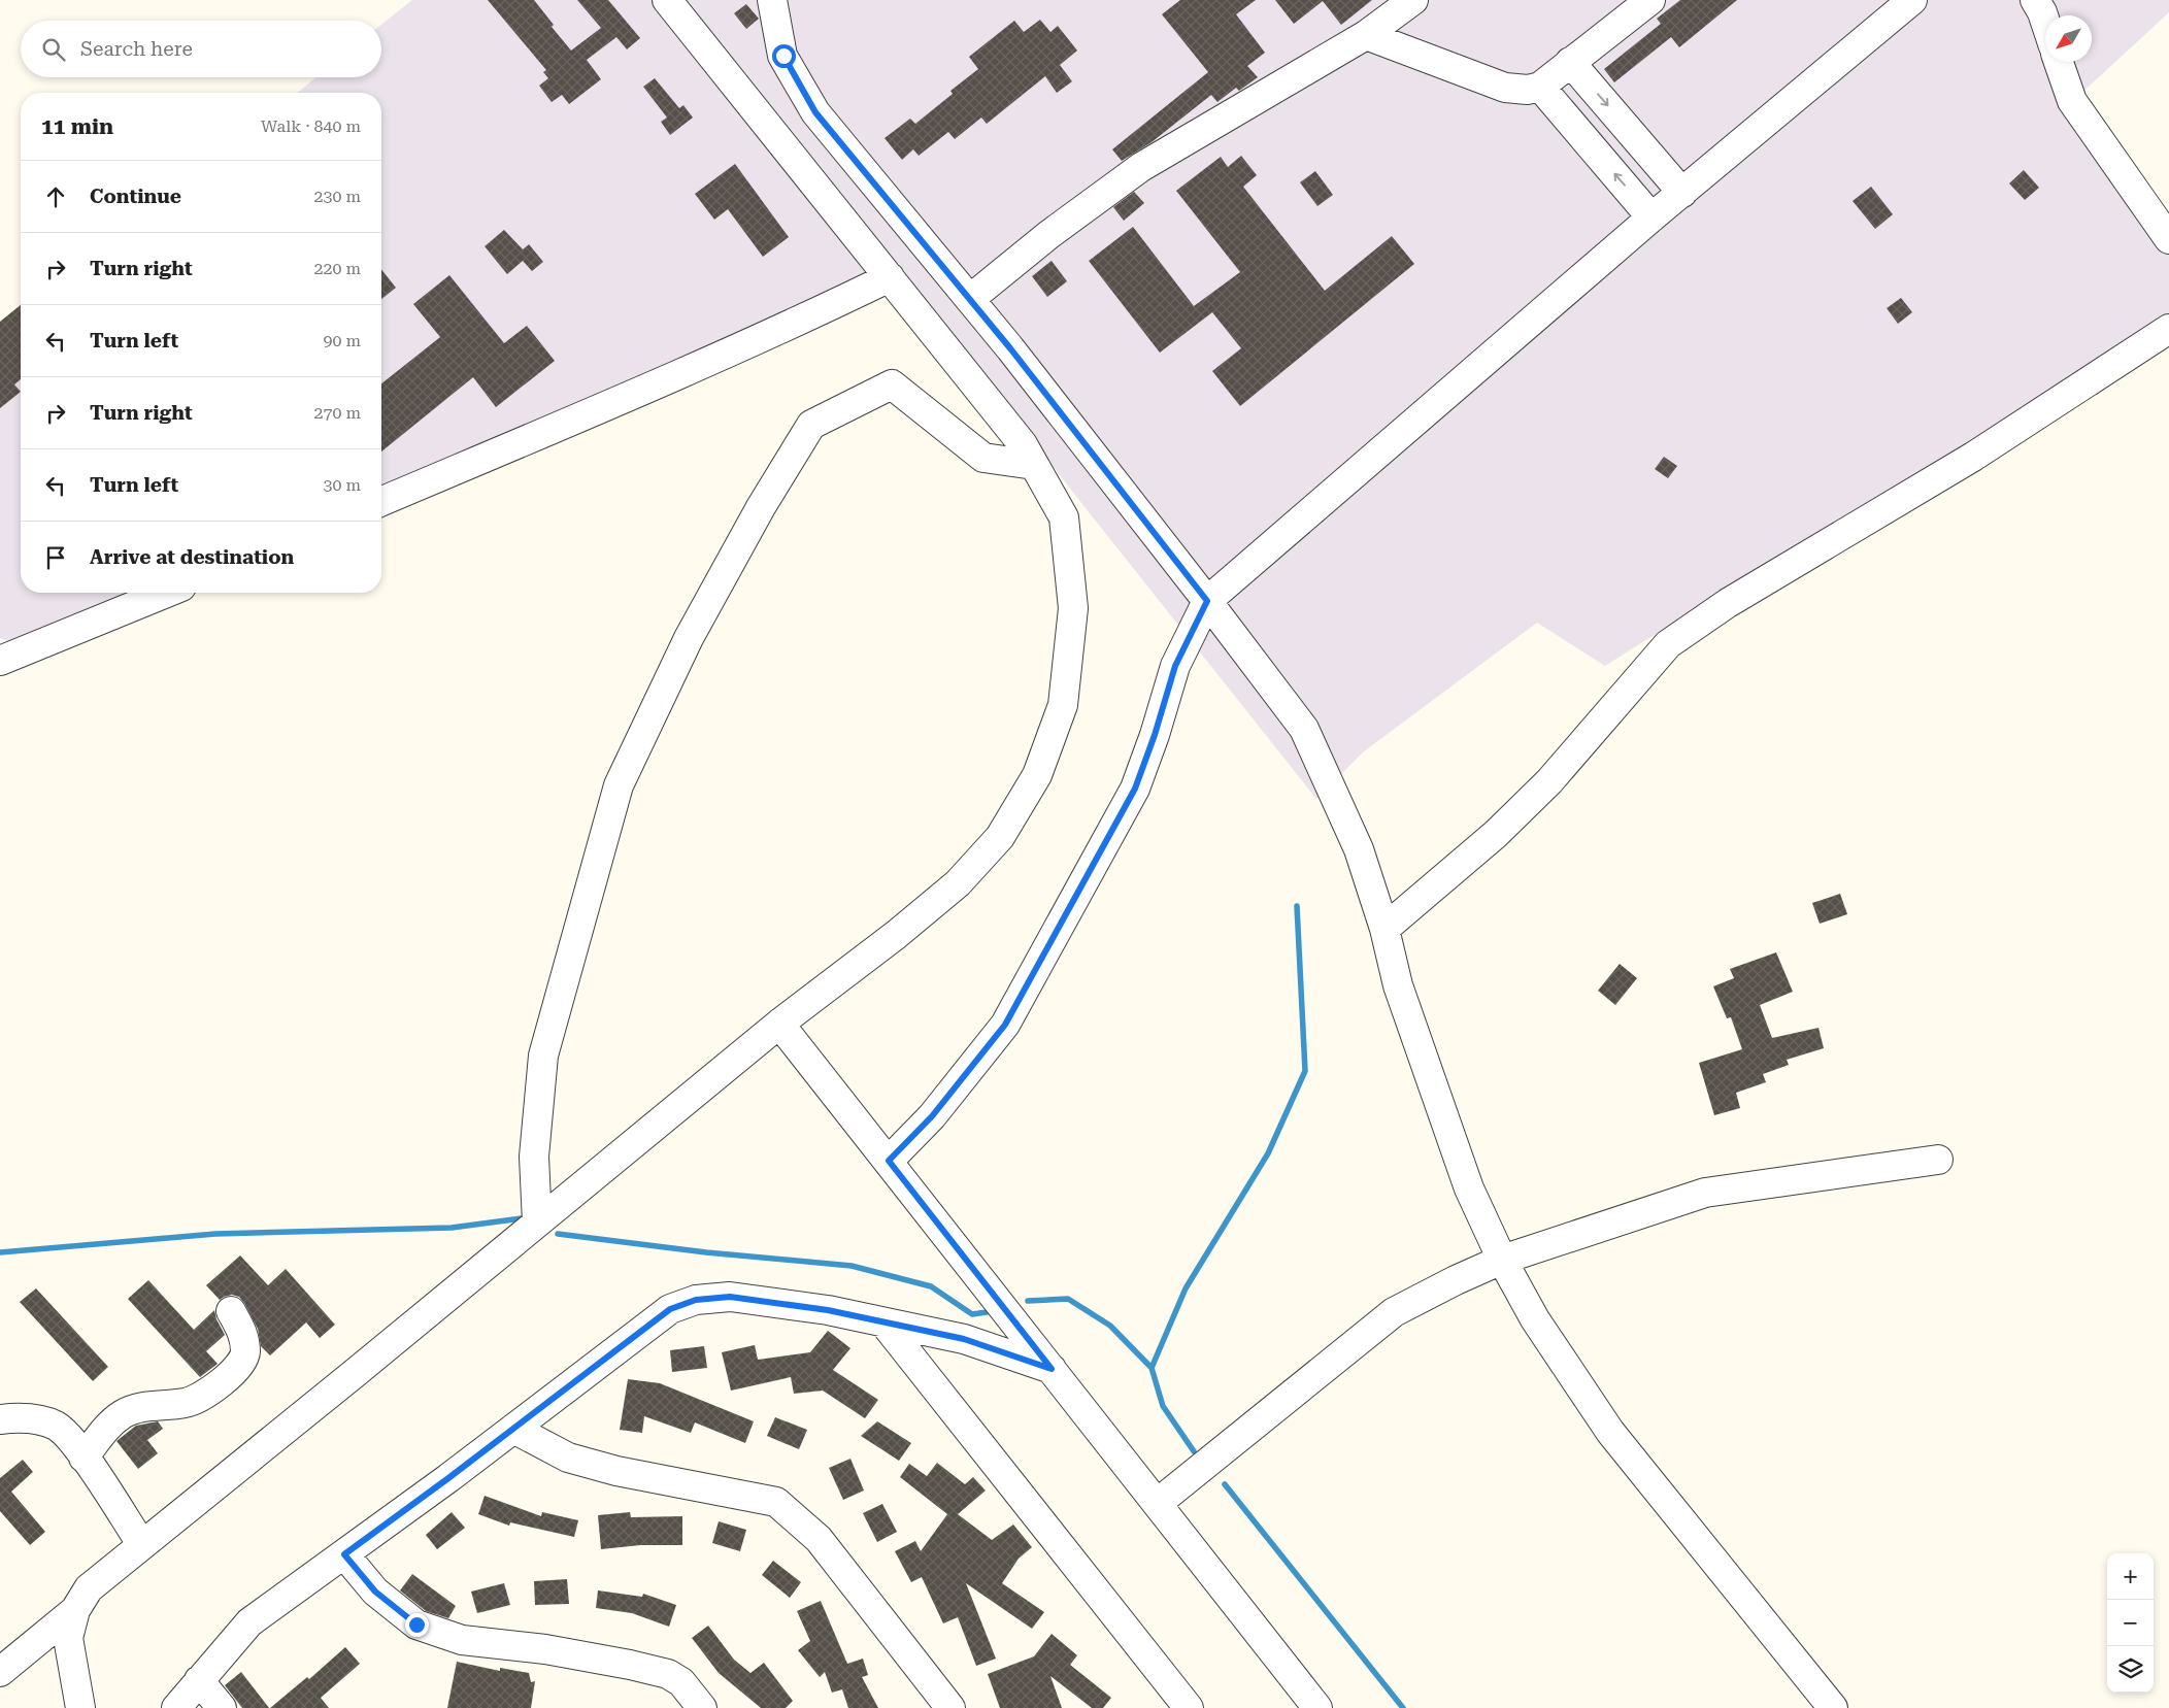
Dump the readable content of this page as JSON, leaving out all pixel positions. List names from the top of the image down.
{
  "north": "bottom left",
  "page": {
    "search": "Search here",
    "heading": ["11 min", "Walk · 840 m"],
    "list": [
      ["Continue", "230 m"],
      ["Turn right", "220 m"],
      ["Turn left", "90 m"],
      ["Turn right", "270 m"],
      ["Turn left", "30 m"],
      "Arrive at destination"
    ],
    "map_buttons": ["+", "−"]
  }
}
